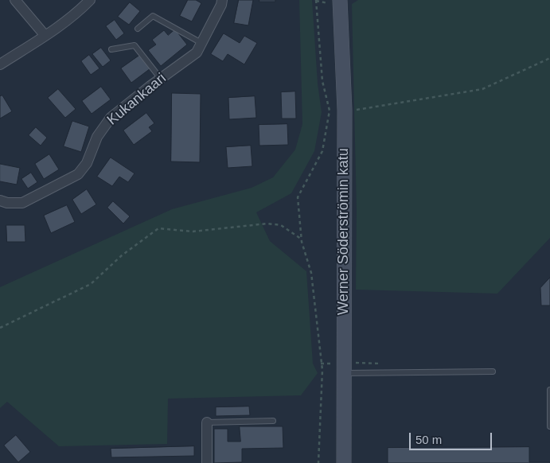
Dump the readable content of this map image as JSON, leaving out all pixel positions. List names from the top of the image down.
{
  "streets": {
    "street": ["Kukankaari", "Werner Söderströmin katu"]
  },
  "scale_bar": "50 m"
}
